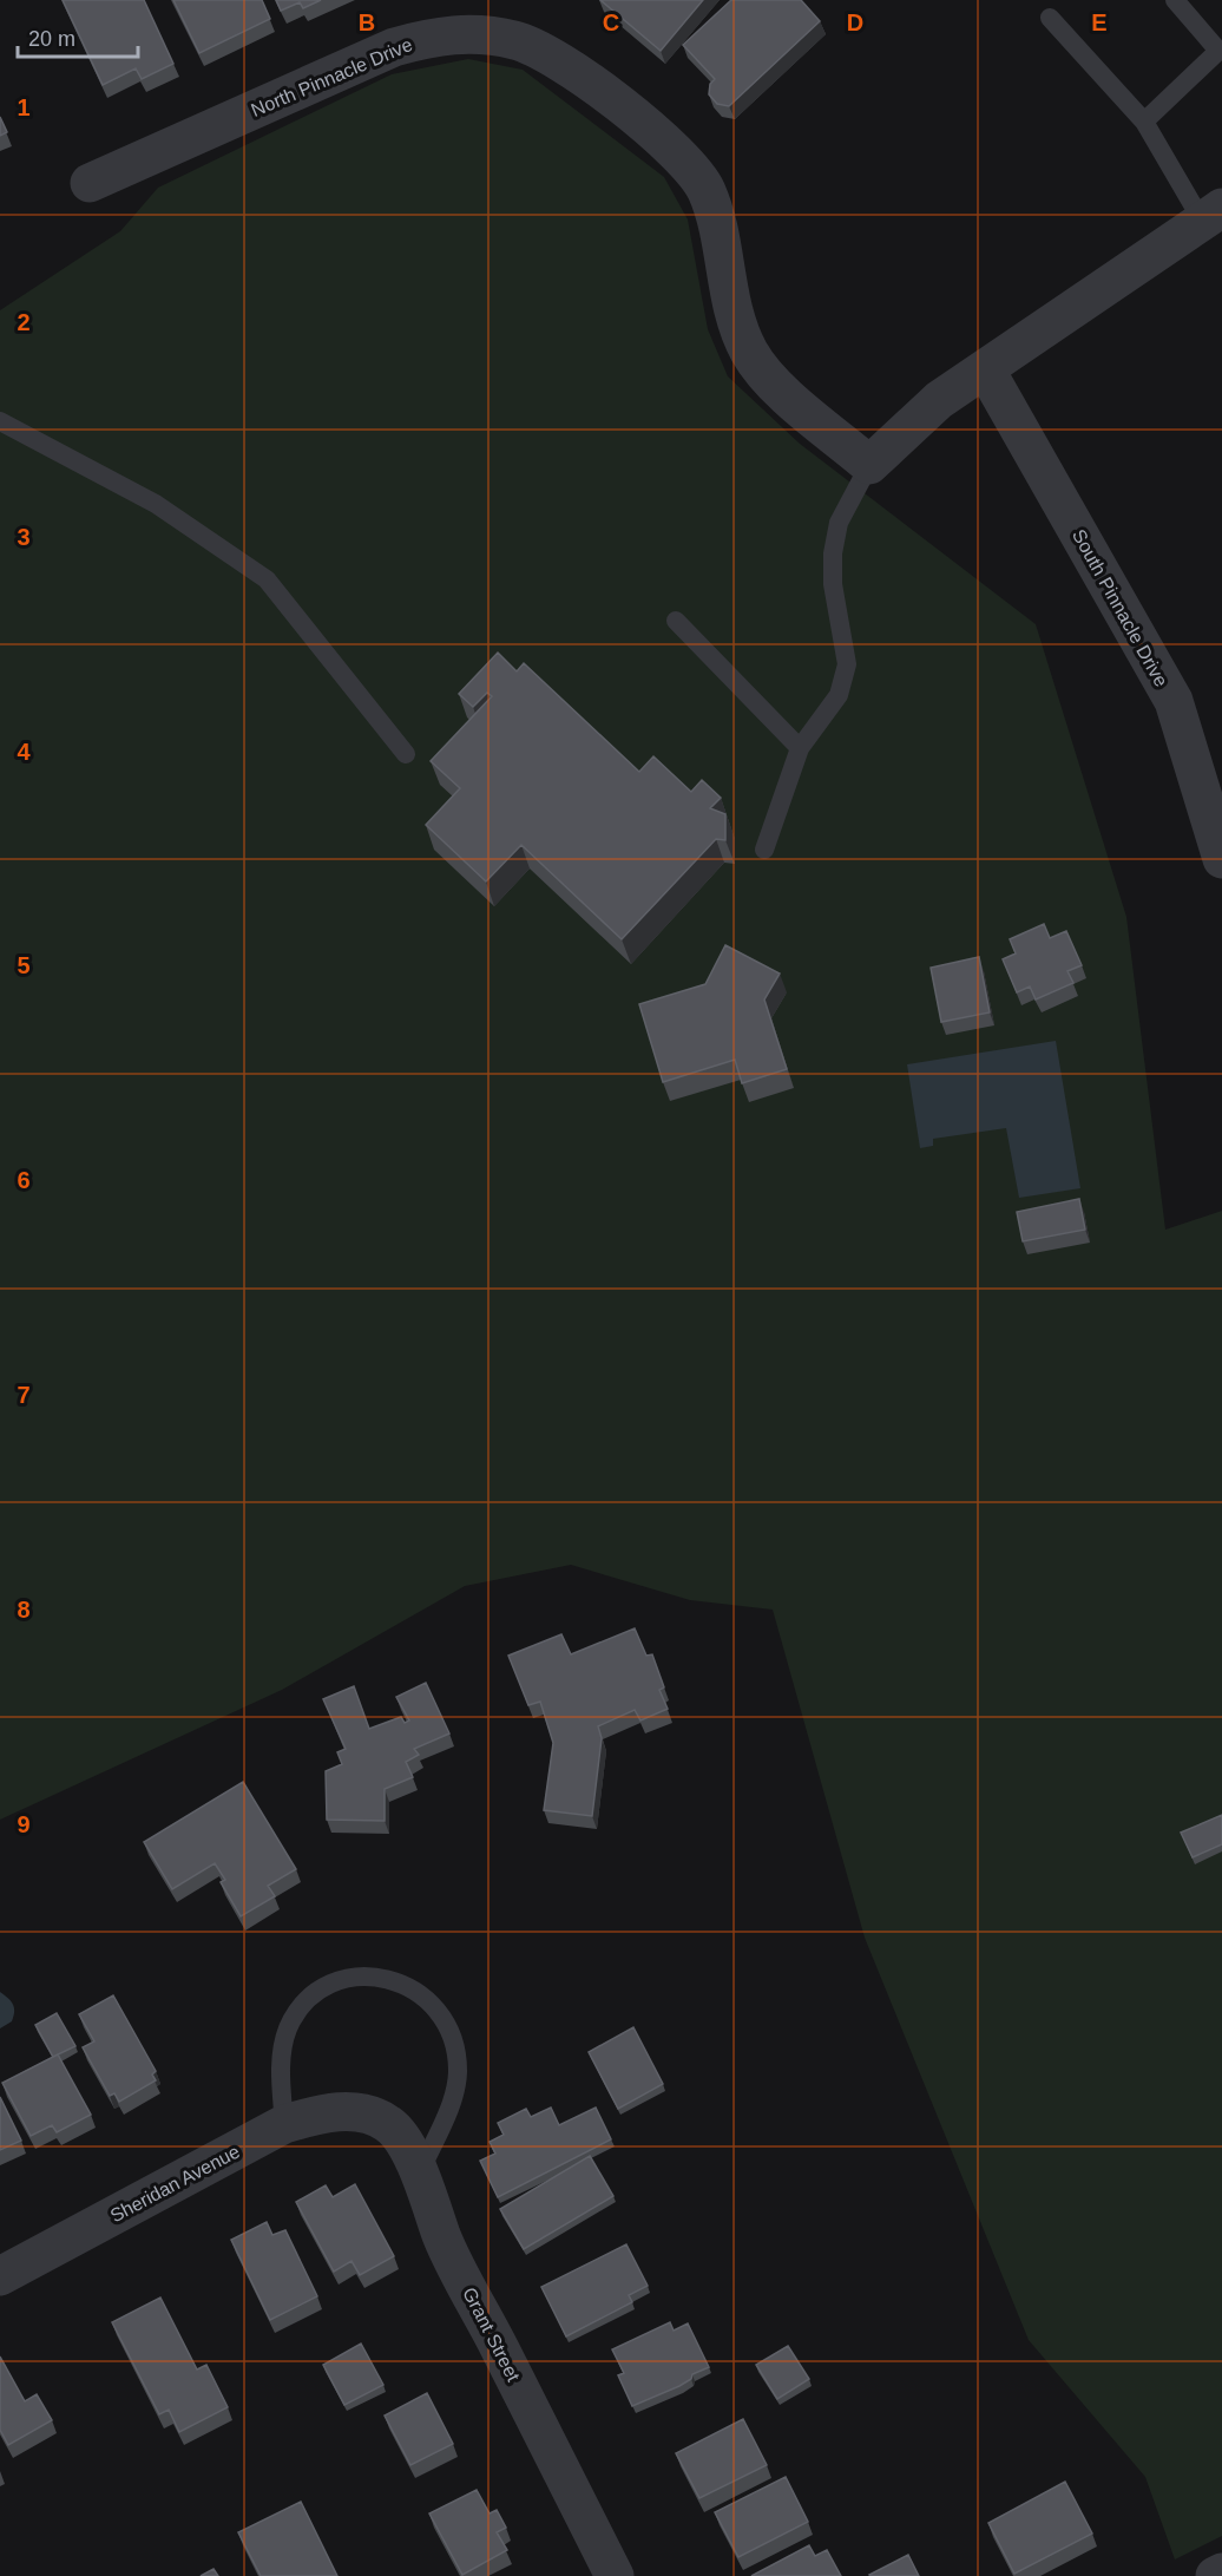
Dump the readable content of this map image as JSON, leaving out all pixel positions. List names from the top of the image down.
{
  "streets": {
    "street": [
      "North Pinnacle Drive",
      "South Pinnacle Drive",
      "Sheridan Avenue",
      "Grant Street"
    ]
  },
  "crossings": [
    ["Sheridan Avenue", "Grant Street"]
  ],
  "scale_bar": "20 m",
  "grid": {
    "columns": [
      "B",
      "C",
      "D",
      "E"
    ],
    "rows": [
      "1",
      "2",
      "3",
      "4",
      "5",
      "6",
      "7",
      "8",
      "9"
    ]
  }
}
